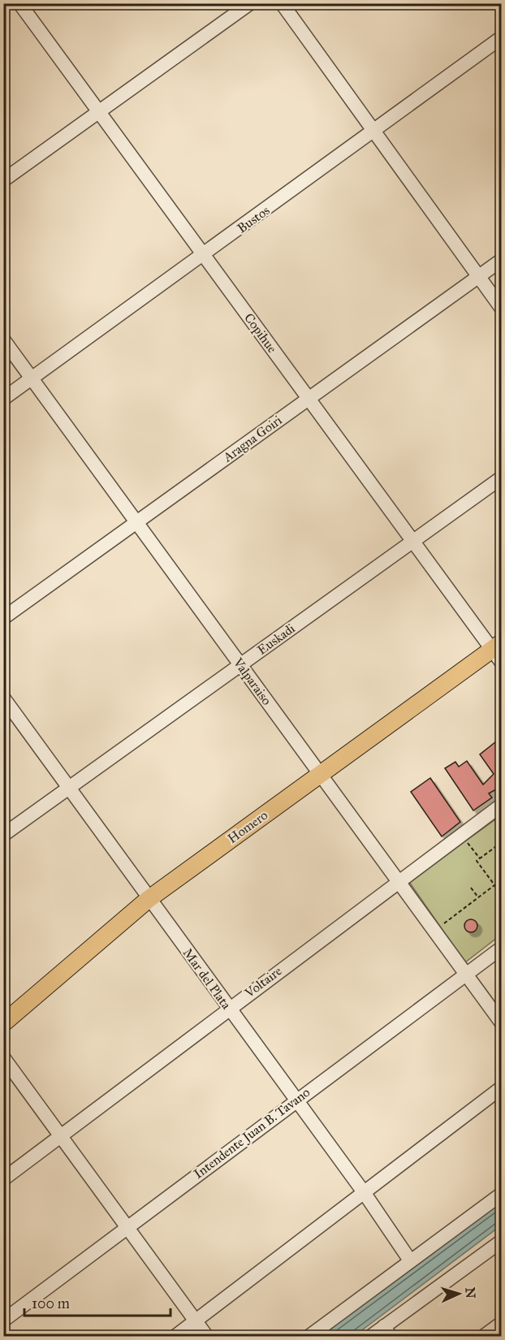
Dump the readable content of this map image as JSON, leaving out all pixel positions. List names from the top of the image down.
{
  "streets": {
    "main road": ["Homero"],
    "street": [
      "Bustos",
      "Copihue",
      "Aragna Goiri",
      "Euskadi",
      "Valparaiso",
      "Mar del Plata",
      "Voltaire",
      "Intendente Juan B. Tavano"
    ]
  },
  "crossings": [
    ["Bustos", "Copihue"],
    ["Bustos", "Valparaiso"],
    ["Copihue", "Aragna Goiri"],
    ["Copihue", "Euskadi"],
    ["Copihue", "Homero"],
    ["Aragna Goiri", "Valparaiso"],
    ["Euskadi", "Valparaiso"],
    ["Euskadi", "Mar del Plata"],
    ["Valparaiso", "Homero"],
    ["Valparaiso", "Voltaire"],
    ["Valparaiso", "Intendente Juan B. Tavano"],
    ["Homero", "Mar del Plata"],
    ["Mar del Plata", "Voltaire"],
    ["Mar del Plata", "Intendente Juan B. Tavano"]
  ],
  "scale_bar": "100 m",
  "north": "right"
}
